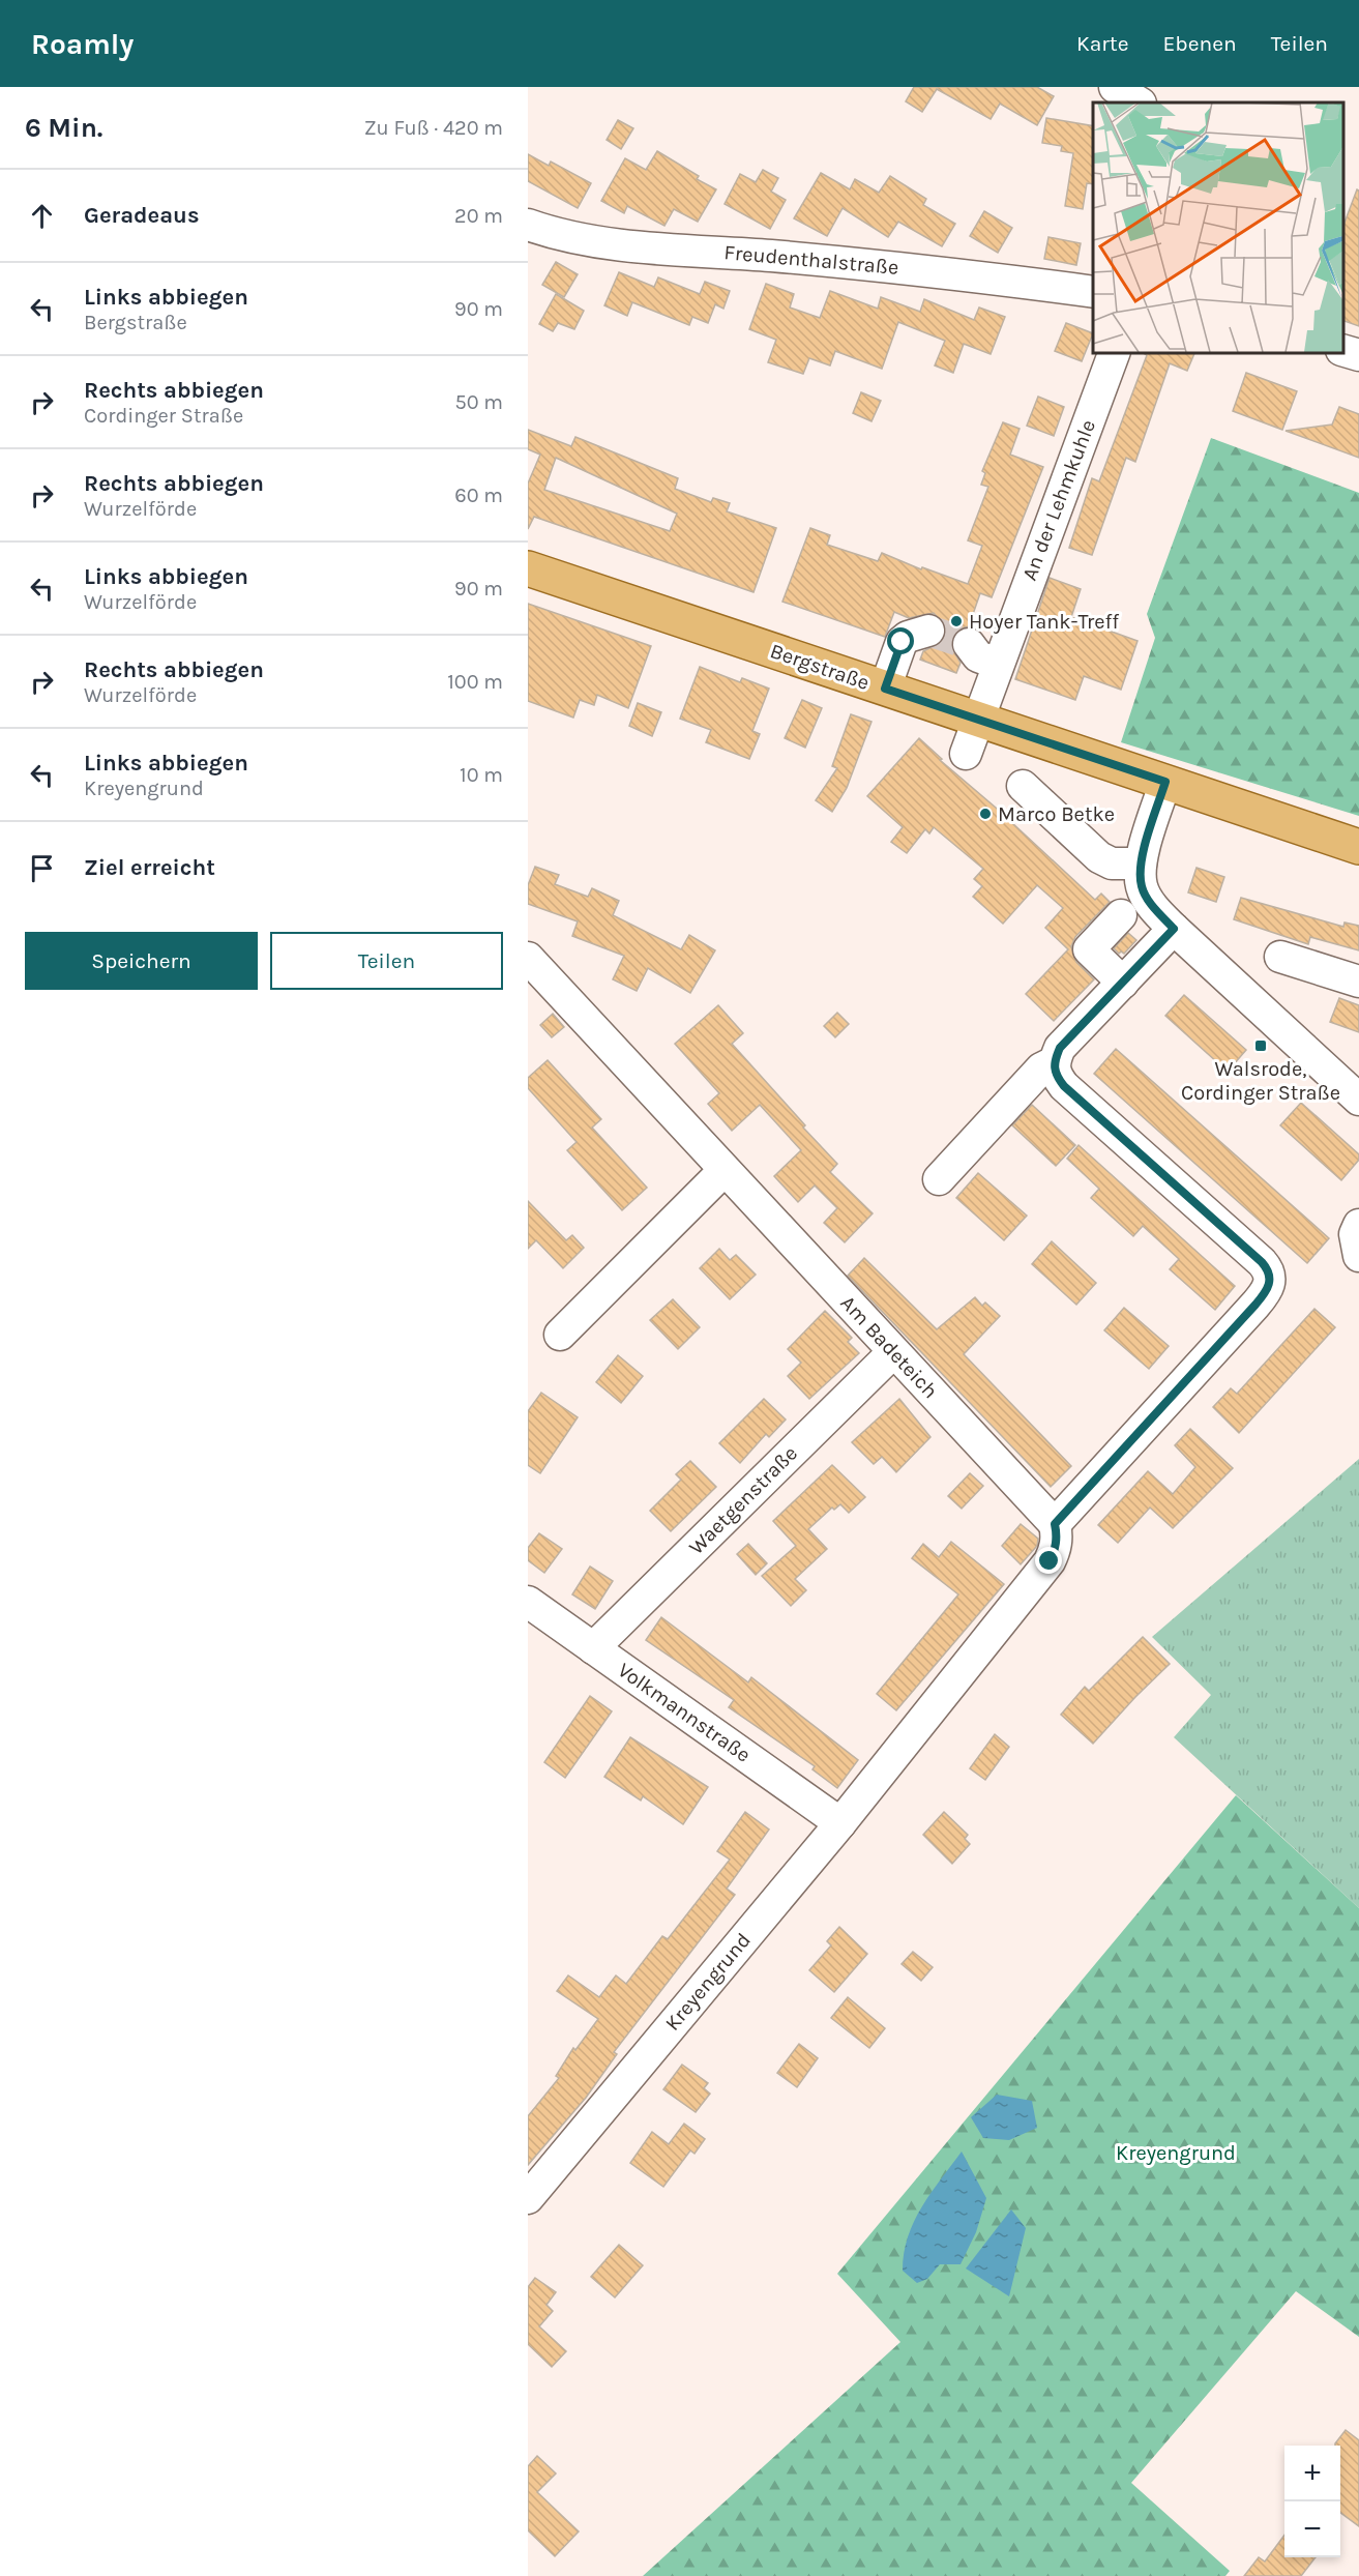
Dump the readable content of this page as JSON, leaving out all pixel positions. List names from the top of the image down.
{
  "streets": {
    "main road": ["Bergstraße"],
    "street": [
      "Freudenthalstraße",
      "An der Lehmkuhle",
      "Am Badeteich",
      "Waetgenstraße",
      "Volkmannstraße",
      "Kreyengrund"
    ]
  },
  "crossings": [
    ["An der Lehmkuhle", "Bergstraße"],
    ["Am Badeteich", "Waetgenstraße"],
    ["Am Badeteich", "Kreyengrund"],
    ["Waetgenstraße", "Volkmannstraße"],
    ["Volkmannstraße", "Kreyengrund"]
  ],
  "parks": ["Kreyengrund"],
  "places": {
    "other": ["Hoyer Tank-Treff", "Marco Betke"],
    "transit": ["Walsrode, Cordinger Straße"]
  },
  "page": {
    "header": "Roamly",
    "nav": ["Karte", "Ebenen", "Teilen"],
    "heading": ["6 Min.", "Zu Fuß · 420 m"],
    "list": [
      ["Geradeaus", "20 m"],
      ["Links abbiegen", "Bergstraße", "90 m"],
      ["Rechts abbiegen", "Cordinger Straße", "50 m"],
      ["Rechts abbiegen", "Wurzelförde", "60 m"],
      ["Links abbiegen", "Wurzelförde", "90 m"],
      ["Rechts abbiegen", "Wurzelförde", "100 m"],
      ["Links abbiegen", "Kreyengrund", "10 m"],
      "Ziel erreicht"
    ],
    "buttons": ["Speichern", "Teilen"],
    "map_buttons": ["+", "−"]
  }
}
